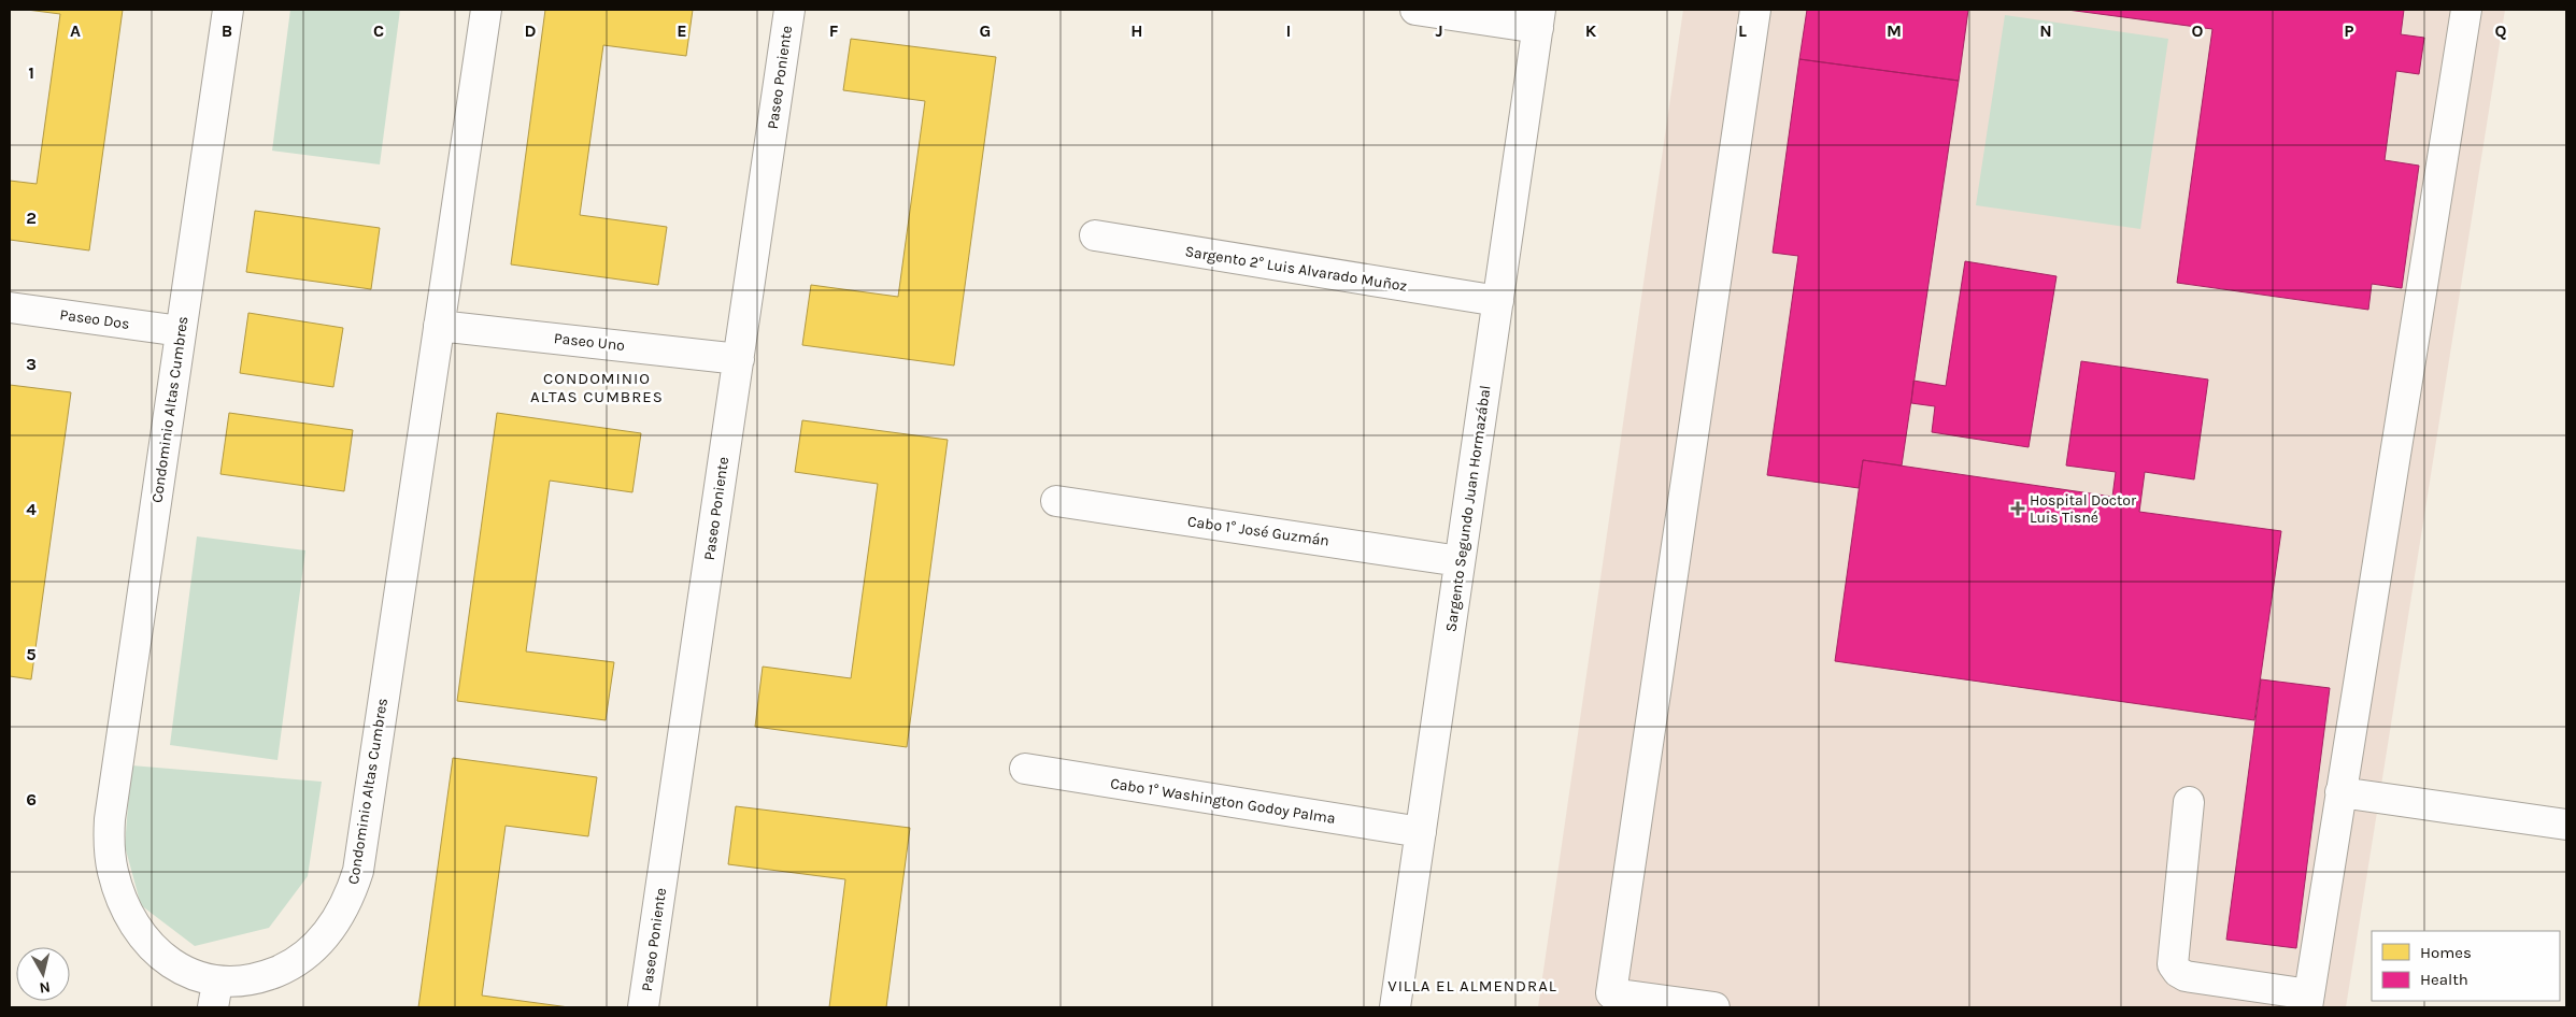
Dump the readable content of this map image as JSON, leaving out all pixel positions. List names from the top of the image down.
{
  "streets": {
    "street": [
      "Paseo Poniente",
      "Sargento 2° Luis Alvarado Muñoz",
      "Paseo Dos",
      "Paseo Uno",
      "Condominio Altas Cumbres",
      "Sargento Segundo Juan Hormazábal",
      "Cabo 1° José Guzmán",
      "Cabo 1° Washington Godoy Palma"
    ]
  },
  "crossings": [
    ["Paseo Poniente", "Paseo Uno"],
    ["Sargento 2° Luis Alvarado Muñoz", "Sargento Segundo Juan Hormazábal"],
    ["Paseo Dos", "Condominio Altas Cumbres"],
    ["Paseo Uno", "Condominio Altas Cumbres"],
    ["Sargento Segundo Juan Hormazábal", "Cabo 1° José Guzmán"],
    ["Sargento Segundo Juan Hormazábal", "Cabo 1° Washington Godoy Palma"]
  ],
  "districts": ["CONDOMINIO ALTAS CUMBRES", "VILLA EL ALMENDRAL"],
  "places": {
    "health": ["Hospital Doctor Luis Tisné"]
  },
  "legend": ["Homes", "Health"],
  "north": "bottom",
  "grid": {
    "columns": [
      "A",
      "B",
      "C",
      "D",
      "E",
      "F",
      "G",
      "H",
      "I",
      "J",
      "K",
      "L",
      "M",
      "N",
      "O",
      "P",
      "Q"
    ],
    "rows": [
      "1",
      "2",
      "3",
      "4",
      "5",
      "6"
    ]
  }
}
